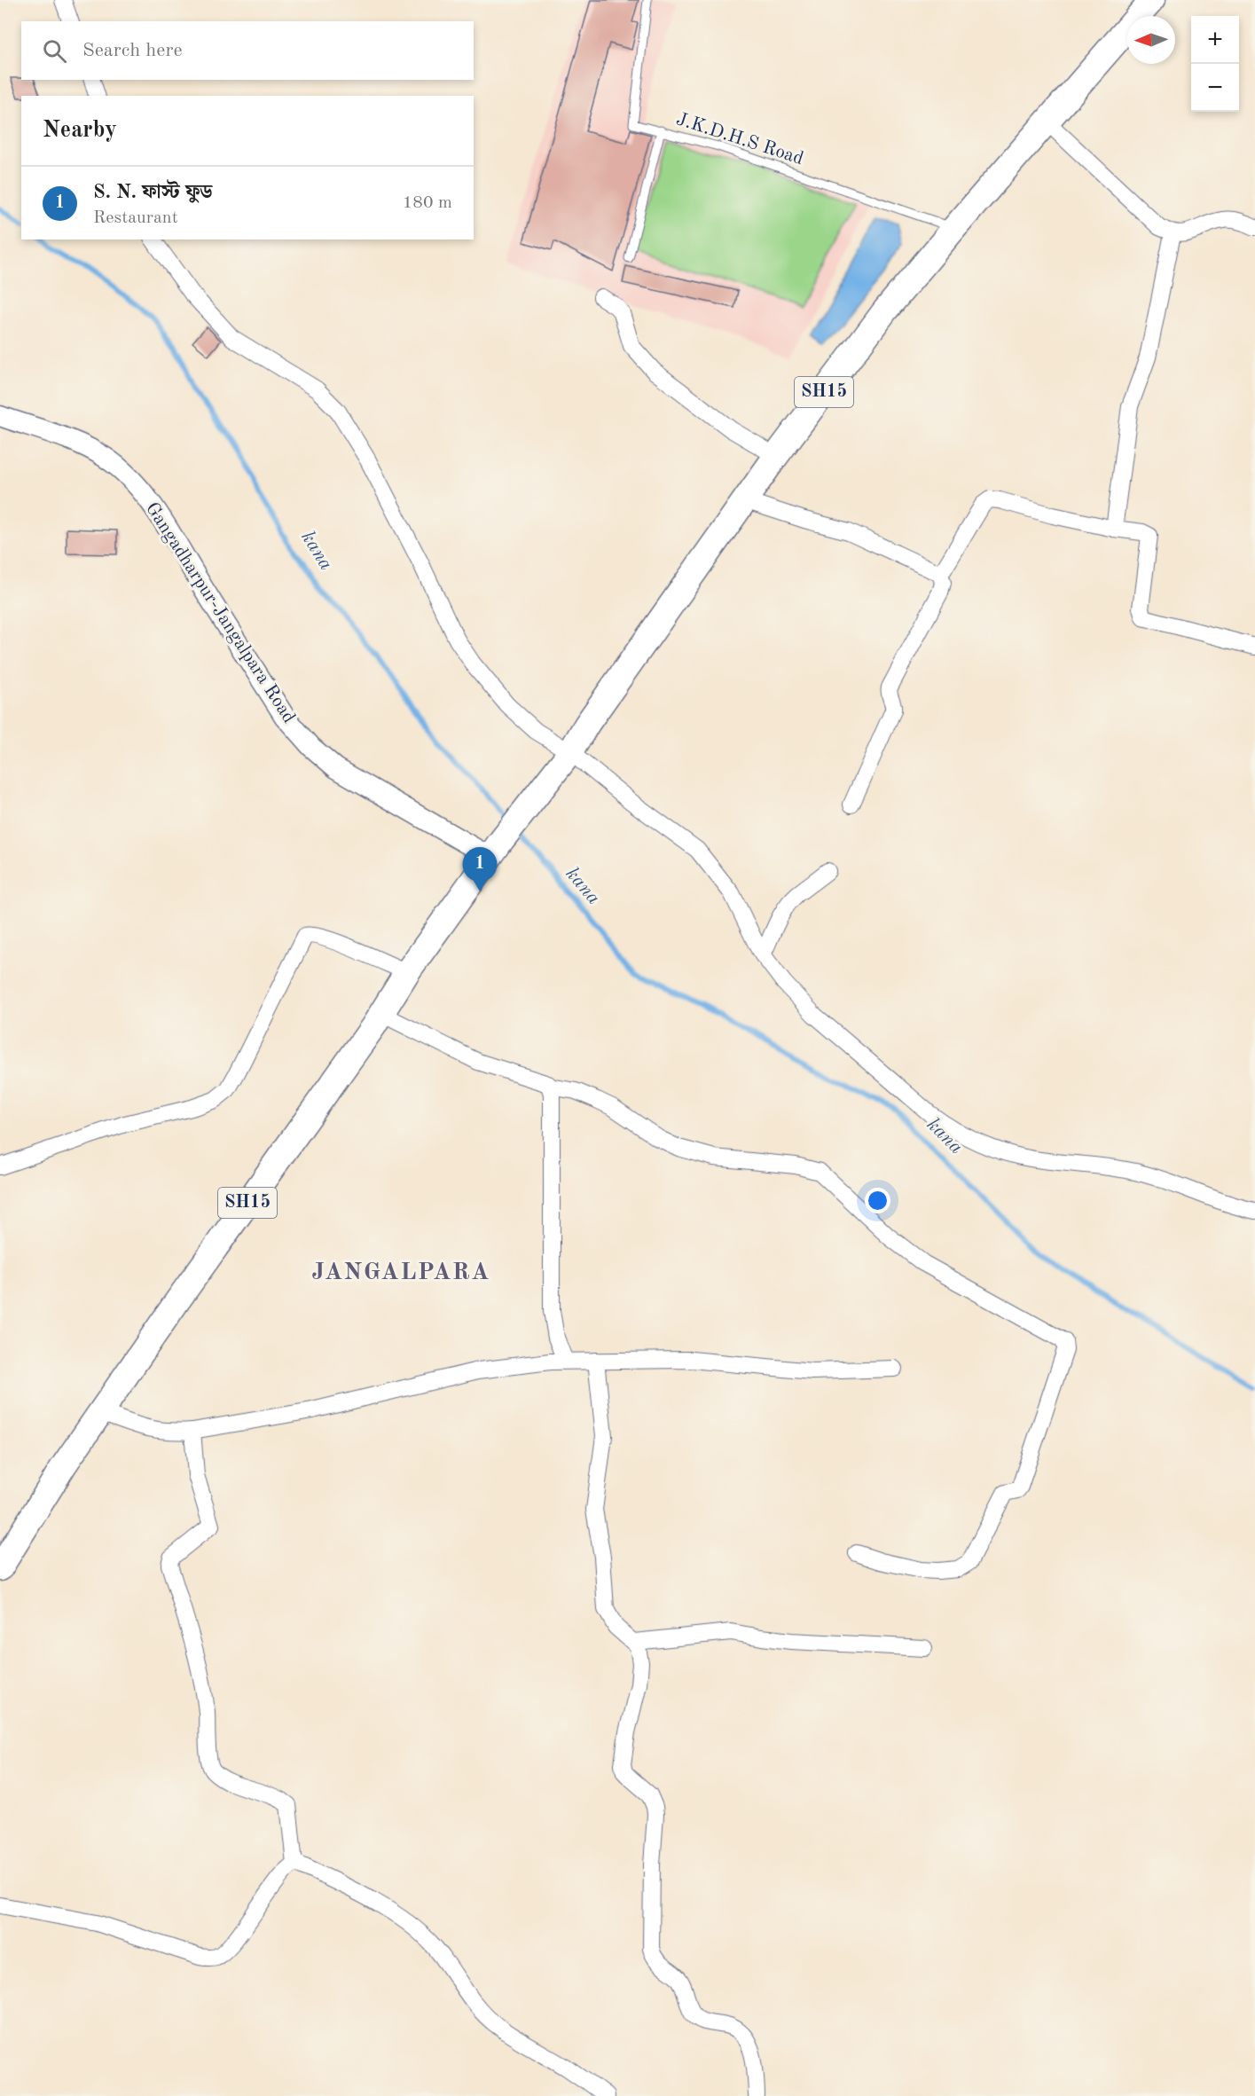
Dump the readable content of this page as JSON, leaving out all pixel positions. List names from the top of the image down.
{
  "streets": {
    "main road": ["SH15"],
    "street": ["Gangadharpur-Jangalpara Road"],
    "lane": ["J.K.D.H.S Road"]
  },
  "crossings": [
    ["J.K.D.H.S Road", "SH15"],
    ["SH15", "Gangadharpur-Jangalpara Road"]
  ],
  "districts": ["JANGALPARA"],
  "water": ["kana"],
  "north": "left",
  "page": {
    "map_buttons": ["+", "−"],
    "search": "Search here",
    "heading": "Nearby",
    "list": [
      {
        "mark": "1",
        "name": "S. N. ফাস্ট ফুড",
        "note": "Restaurant",
        "value": "180 m"
      }
    ],
    "pins": "1"
  }
}
